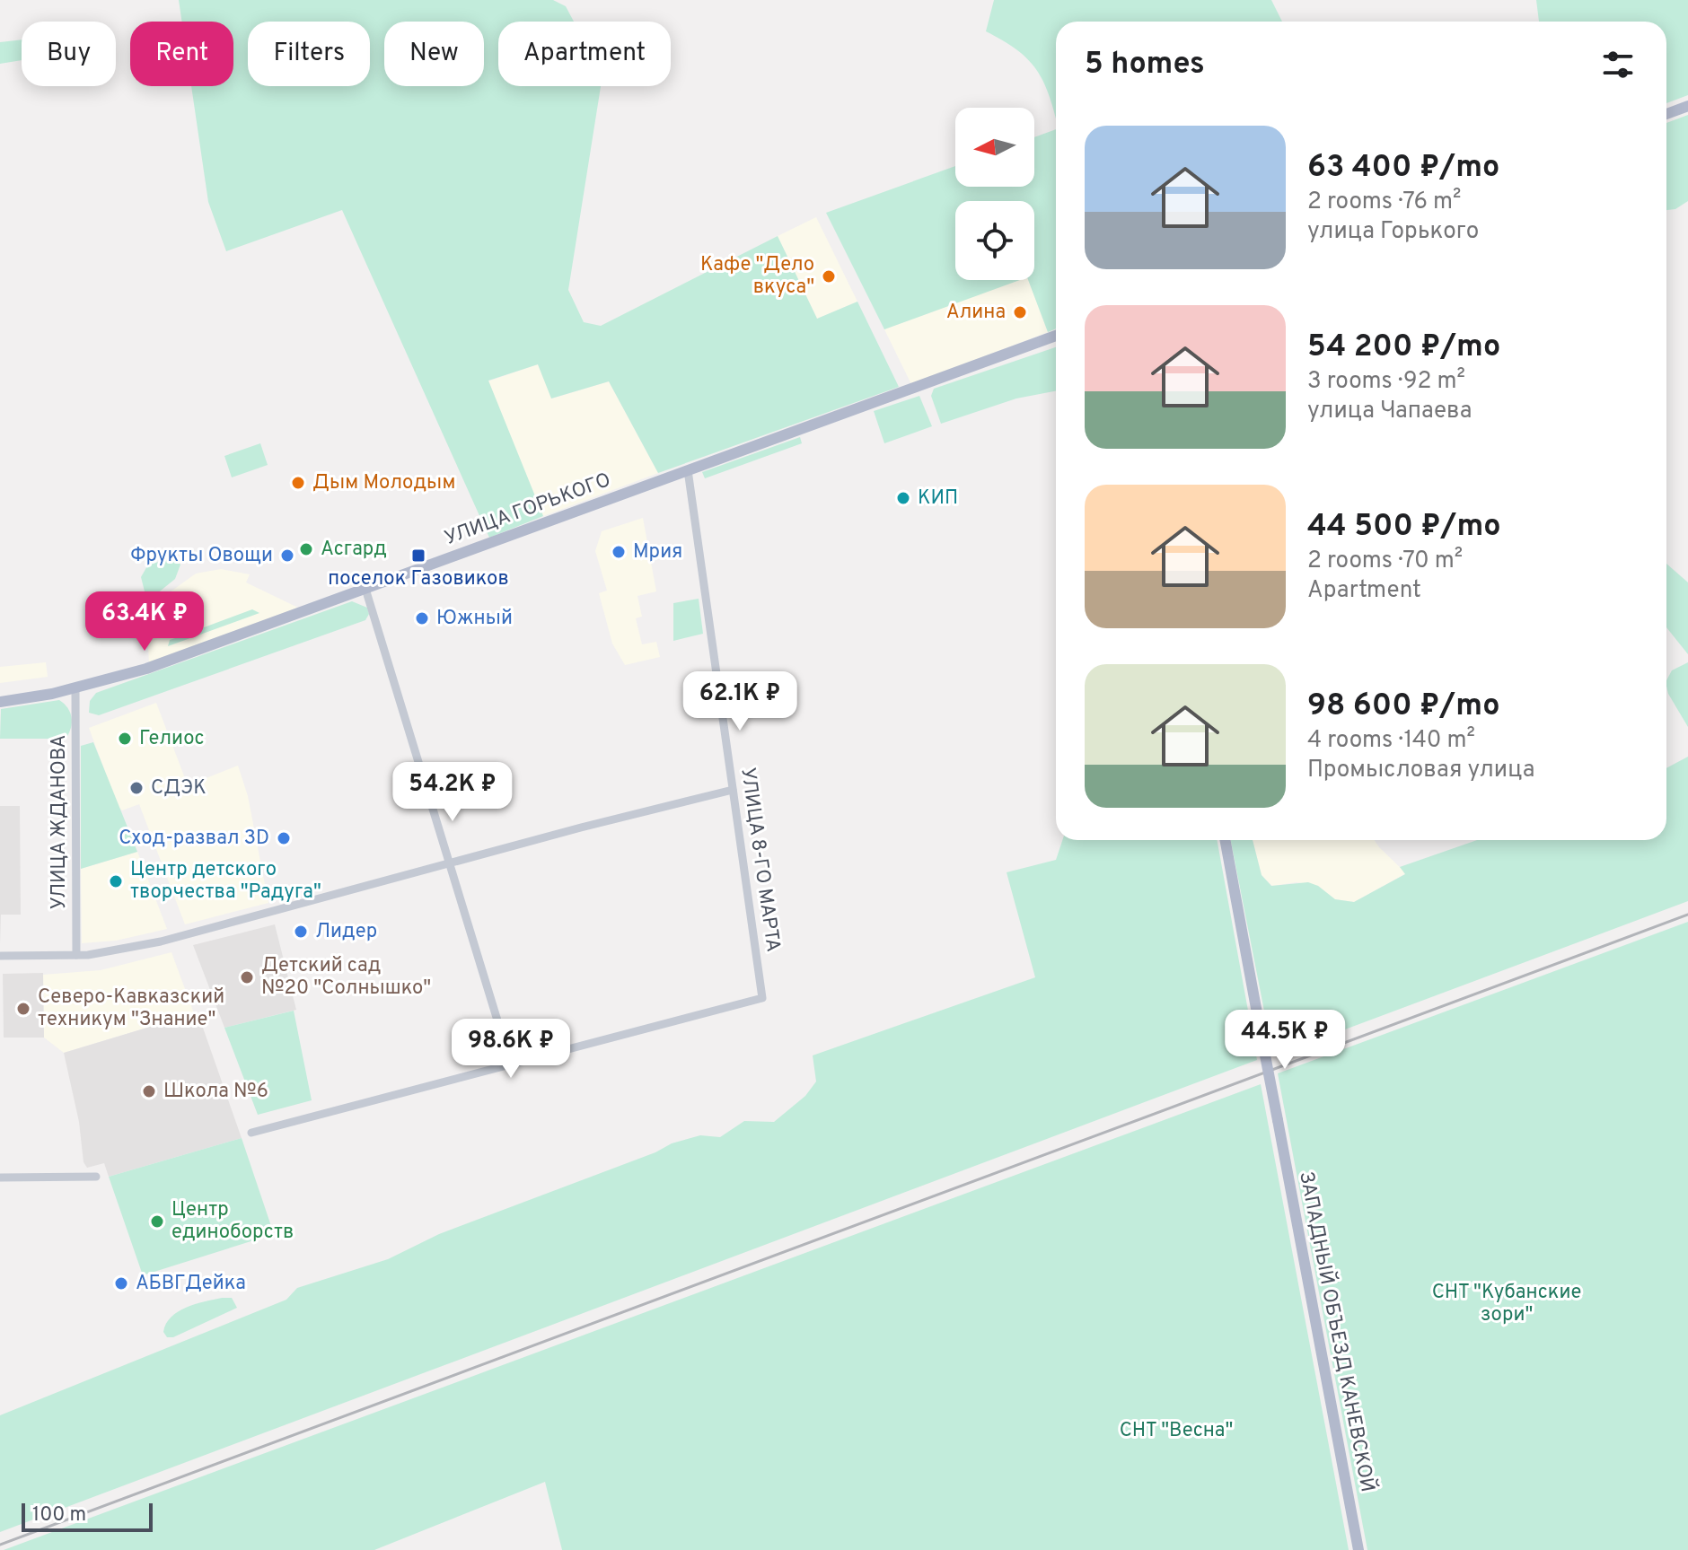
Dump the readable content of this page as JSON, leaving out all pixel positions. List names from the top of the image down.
{
  "streets": {
    "main road": ["УЛИЦА ГОРЬКОГО", "ЗАПАДНЫЙ ОБЪЕЗД КАНЕВСКОЙ"],
    "street": ["УЛИЦА ЖДАНОВА", "УЛИЦА 8-ГО МАРТА"]
  },
  "crossings": [
    ["УЛИЦА ГОРЬКОГО", "УЛИЦА ЖДАНОВА"],
    ["УЛИЦА ГОРЬКОГО", "УЛИЦА 8-ГО МАРТА"]
  ],
  "parks": ["СНТ \"Кубанские зори\"", "СНТ \"Весна\""],
  "places": {
    "other": [
      "Кафе \"Дело вкуса\"",
      "Алина",
      "Дым Молодым",
      "КИП",
      "Асгард",
      "Мрия",
      "Фрукты Овощи",
      "Южный",
      "Гелиос",
      "СДЭК",
      "Сход-развал 3D",
      "Центр детского творчества \"Радуга\"",
      "Лидер",
      "Детский сад №20 \"Солнышко\"",
      "Северо-Кавказский техникум \"Знание\"",
      "Школа №6",
      "Центр единоборств",
      "АБВГДейка"
    ],
    "transit": ["поселок Газовиков"]
  },
  "scale_bar": "100 m",
  "north": "left",
  "page": {
    "chip": [
      "Buy",
      "Rent",
      "Filters",
      "New",
      "Apartment"
    ],
    "heading": "5 homes",
    "list": [
      {
        "name": "63 400 ₽/mo",
        "note": "2 rooms · 76 m² · улица Горького"
      },
      {
        "name": "54 200 ₽/mo",
        "note": "3 rooms · 92 m² · улица Чапаева"
      },
      {
        "name": "44 500 ₽/mo",
        "note": "2 rooms · 70 m² · Apartment"
      },
      {
        "name": "98 600 ₽/mo",
        "note": "4 rooms · 140 m² · Промысловая улица"
      }
    ],
    "price": [
      "63.4K ₽",
      "62.1K ₽",
      "54.2K ₽",
      "44.5K ₽",
      "98.6K ₽"
    ],
    "scale": "100 m"
  }
}
